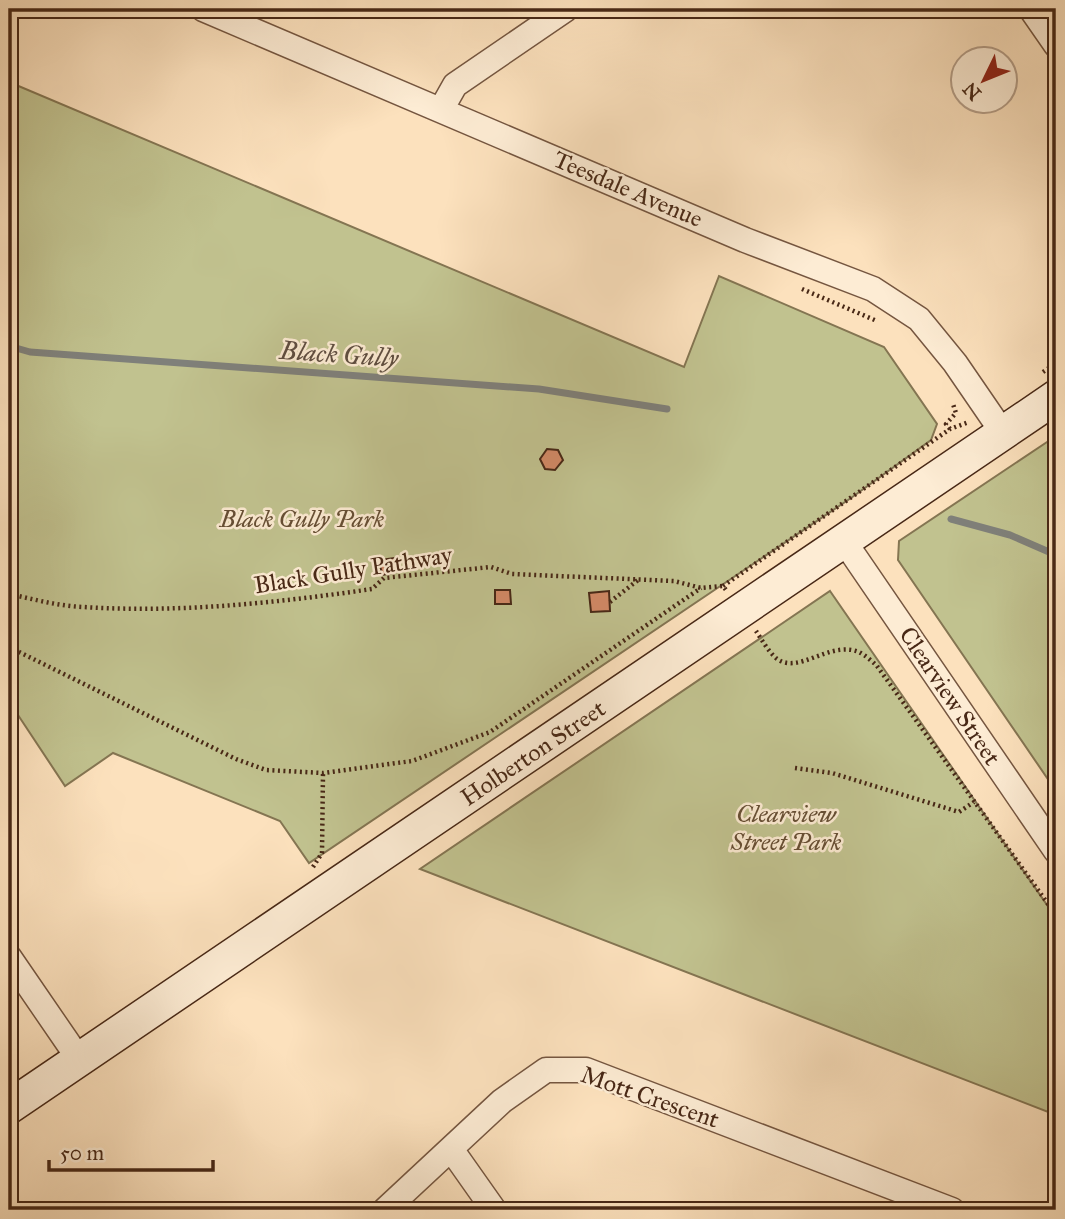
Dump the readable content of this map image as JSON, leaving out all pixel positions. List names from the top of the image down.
{
  "streets": {
    "main road": ["Holberton Street"],
    "street": ["Teesdale Avenue", "Clearview Street", "Mott Crescent"],
    "path": ["Black Gully Pathway"]
  },
  "crossings": [
    ["Teesdale Avenue", "Holberton Street"],
    ["Clearview Street", "Holberton Street"]
  ],
  "water": ["Black Gully"],
  "parks": ["Black Gully Park", "Clearview Street Park"],
  "scale_bar": "50 m",
  "north": "bottom left"
}
